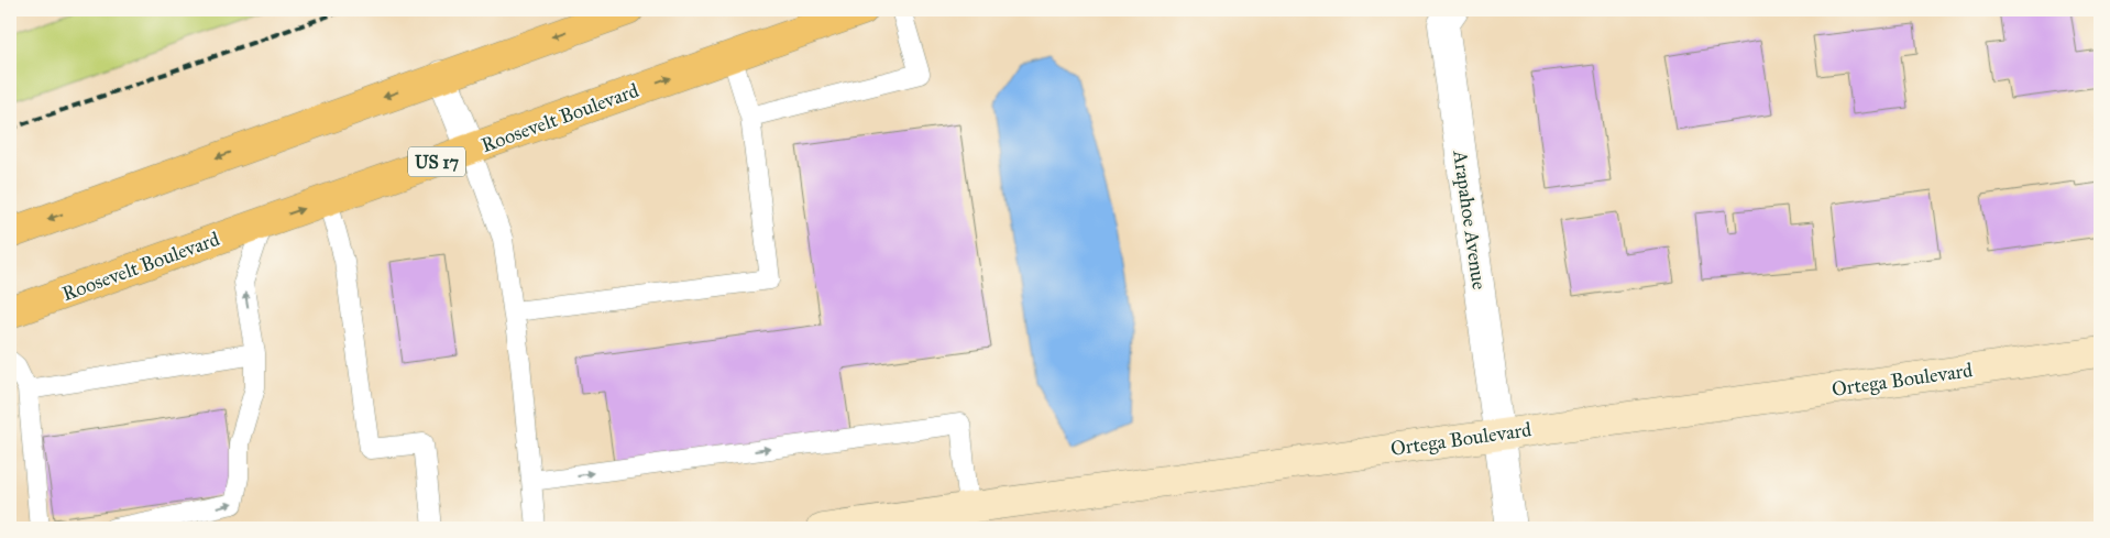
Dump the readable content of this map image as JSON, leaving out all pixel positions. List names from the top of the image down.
{
  "streets": {
    "highway": ["Roosevelt Boulevard", "US 17"],
    "main road": ["Ortega Boulevard"],
    "street": ["Arapahoe Avenue"]
  },
  "crossings": [
    ["Arapahoe Avenue", "Ortega Boulevard"]
  ]
}
